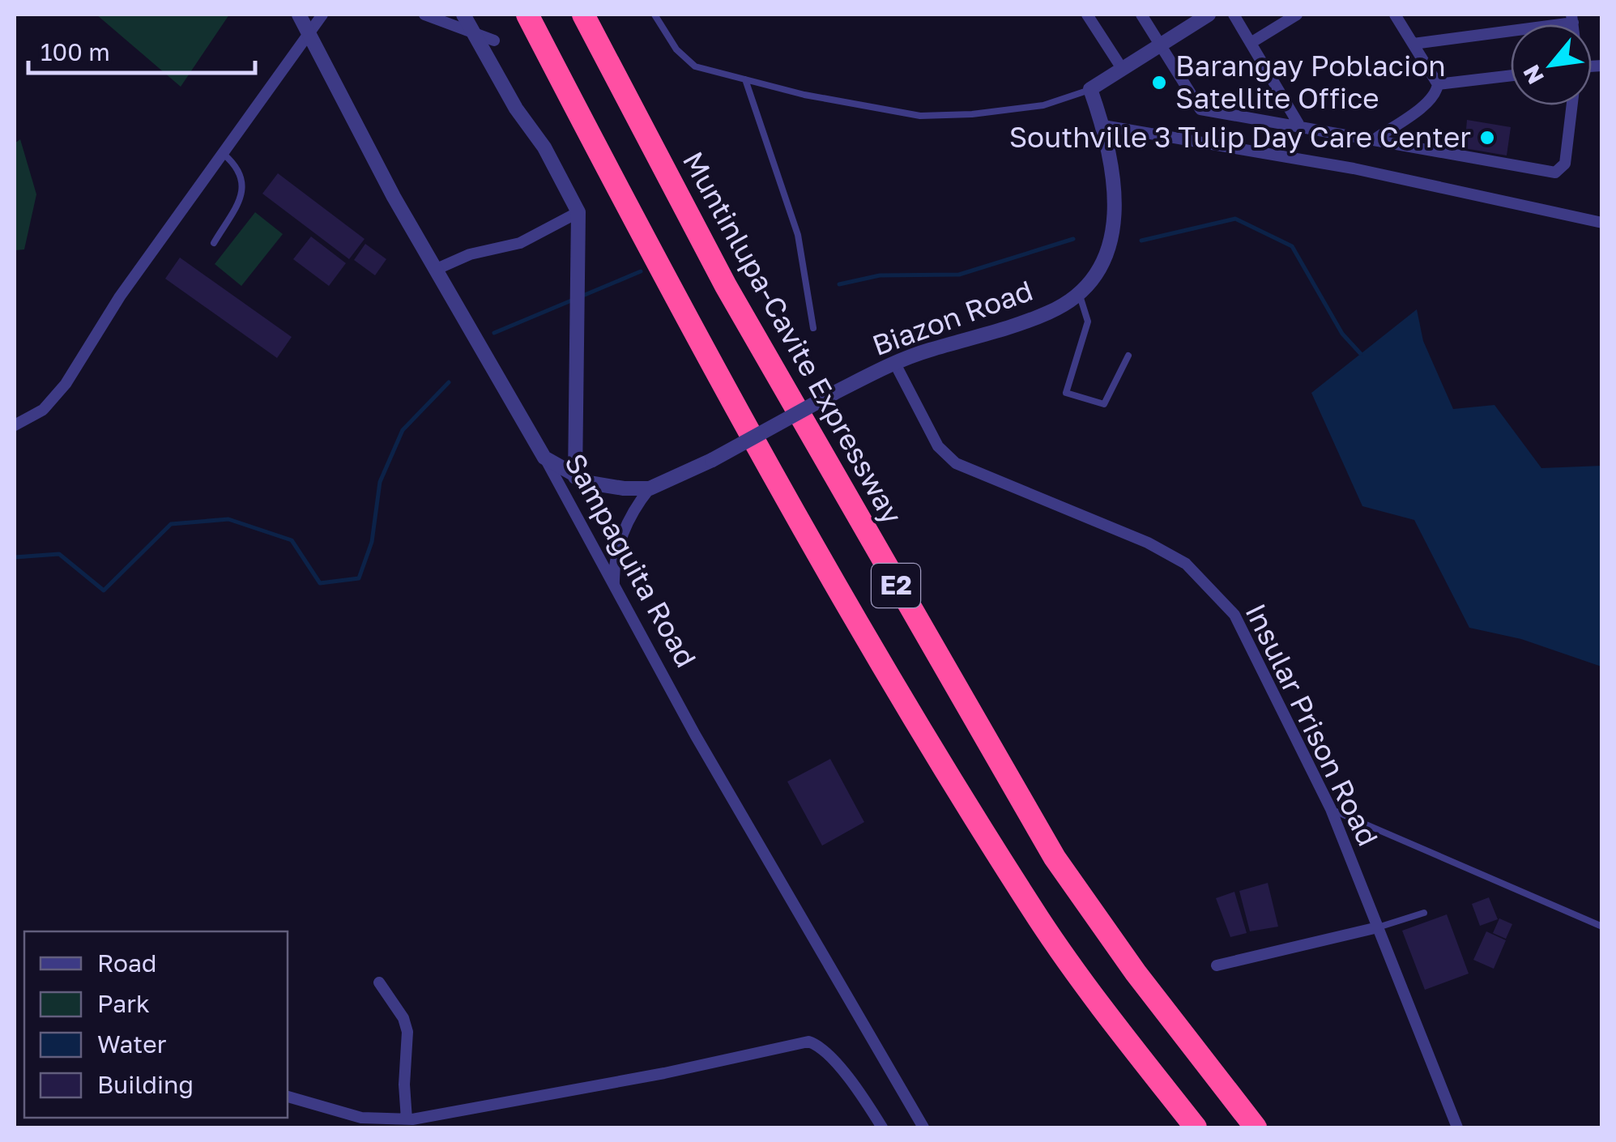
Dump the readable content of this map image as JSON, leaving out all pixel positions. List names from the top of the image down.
{
  "streets": {
    "highway": ["Muntinlupa-Cavite Expressway", "E2"],
    "street": ["Biazon Road", "Sampaguita Road", "Insular Prison Road"]
  },
  "crossings": [
    ["Biazon Road", "Sampaguita Road"],
    ["Biazon Road", "Insular Prison Road"]
  ],
  "places": ["Barangay Poblacion Satellite Office", "Southville 3 Tulip Day Care Center"],
  "legend": [
    "Road",
    "Park",
    "Water",
    "Building"
  ],
  "scale_bar": "100 m",
  "north": "bottom left"
}
